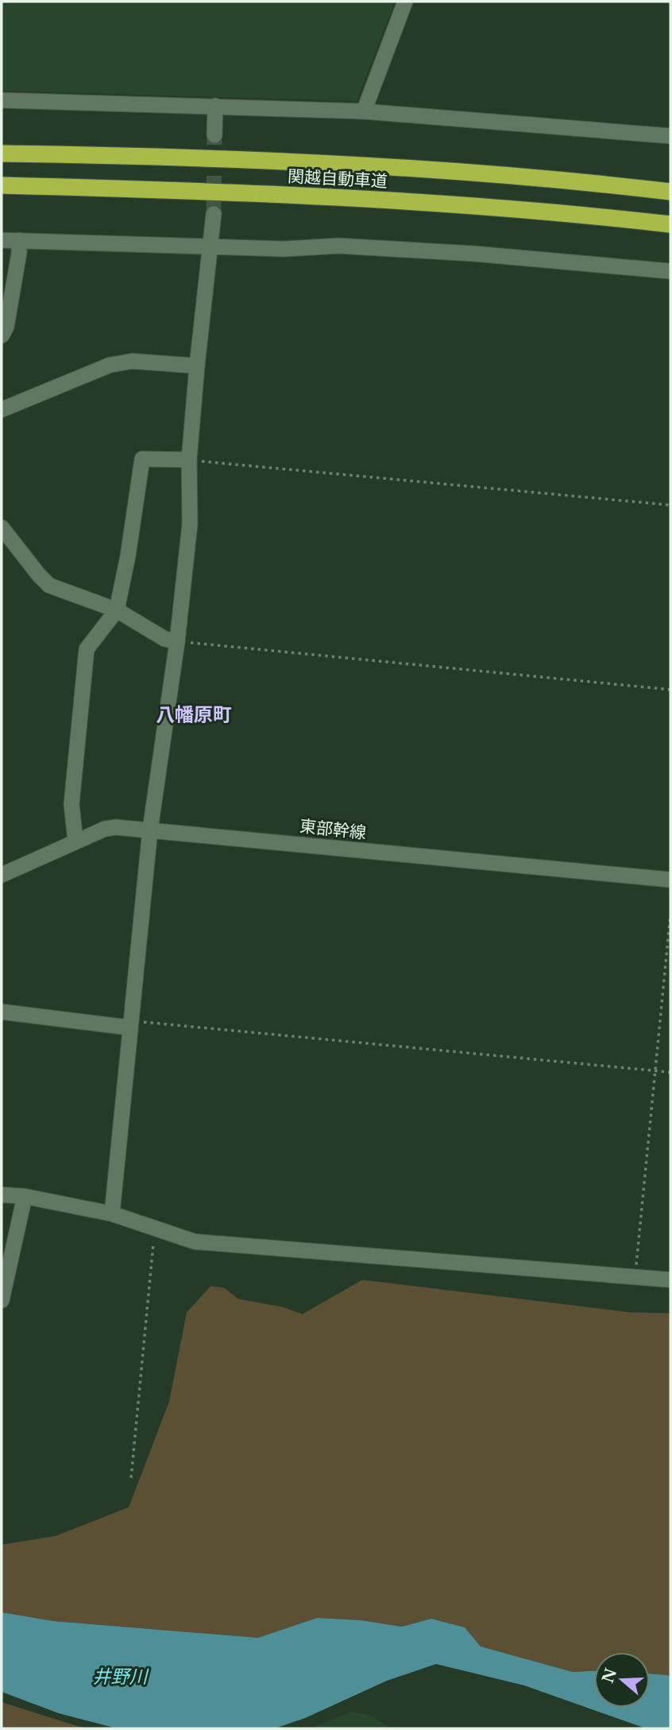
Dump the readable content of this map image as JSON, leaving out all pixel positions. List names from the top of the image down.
{
  "streets": {
    "highway": ["関越自動車道"],
    "street": ["東部幹線"]
  },
  "districts": ["八幡原町"],
  "water": ["井野川"],
  "north": "left"
}
